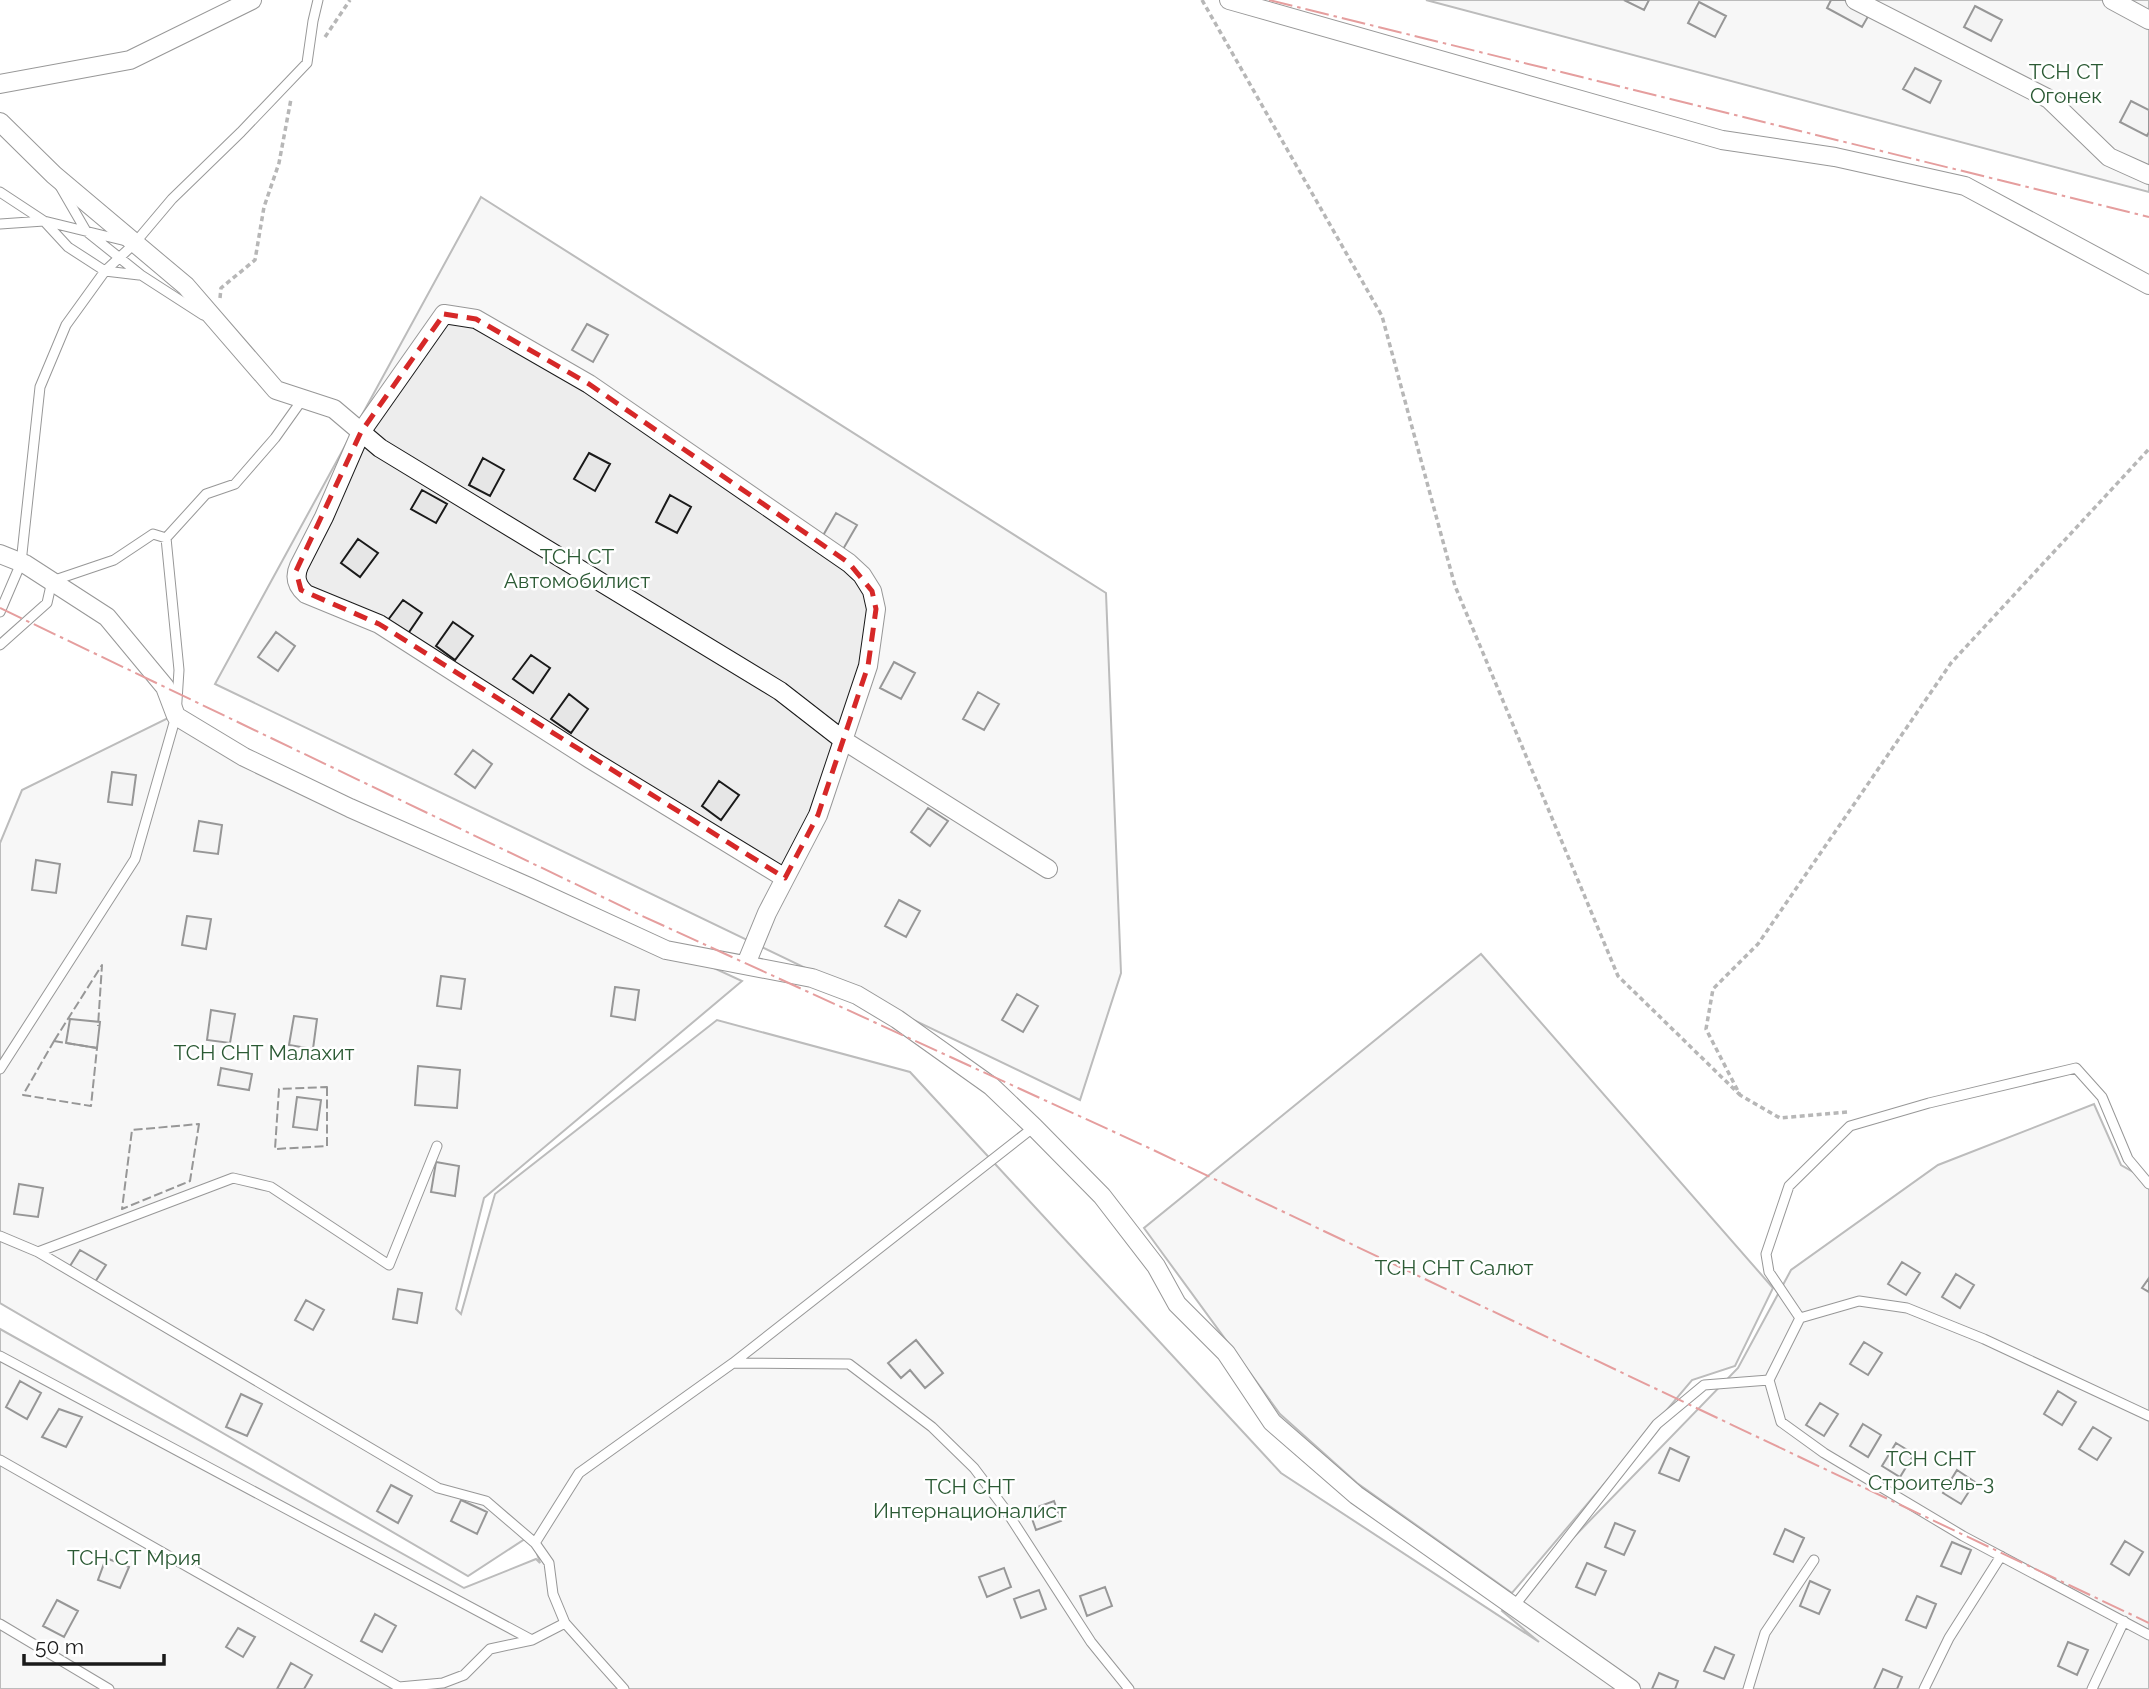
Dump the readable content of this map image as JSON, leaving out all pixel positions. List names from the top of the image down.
{
  "parks": [
    "ТСН СТ Огонек",
    "ТСН СТ Автомобилист",
    "ТСН СНТ Малахит",
    "ТСН СНТ Салют",
    "ТСН СНТ Строитель-3",
    "ТСН СНТ Интернационалист",
    "ТСН СТ Мрия"
  ],
  "scale_bar": "50 m"
}
